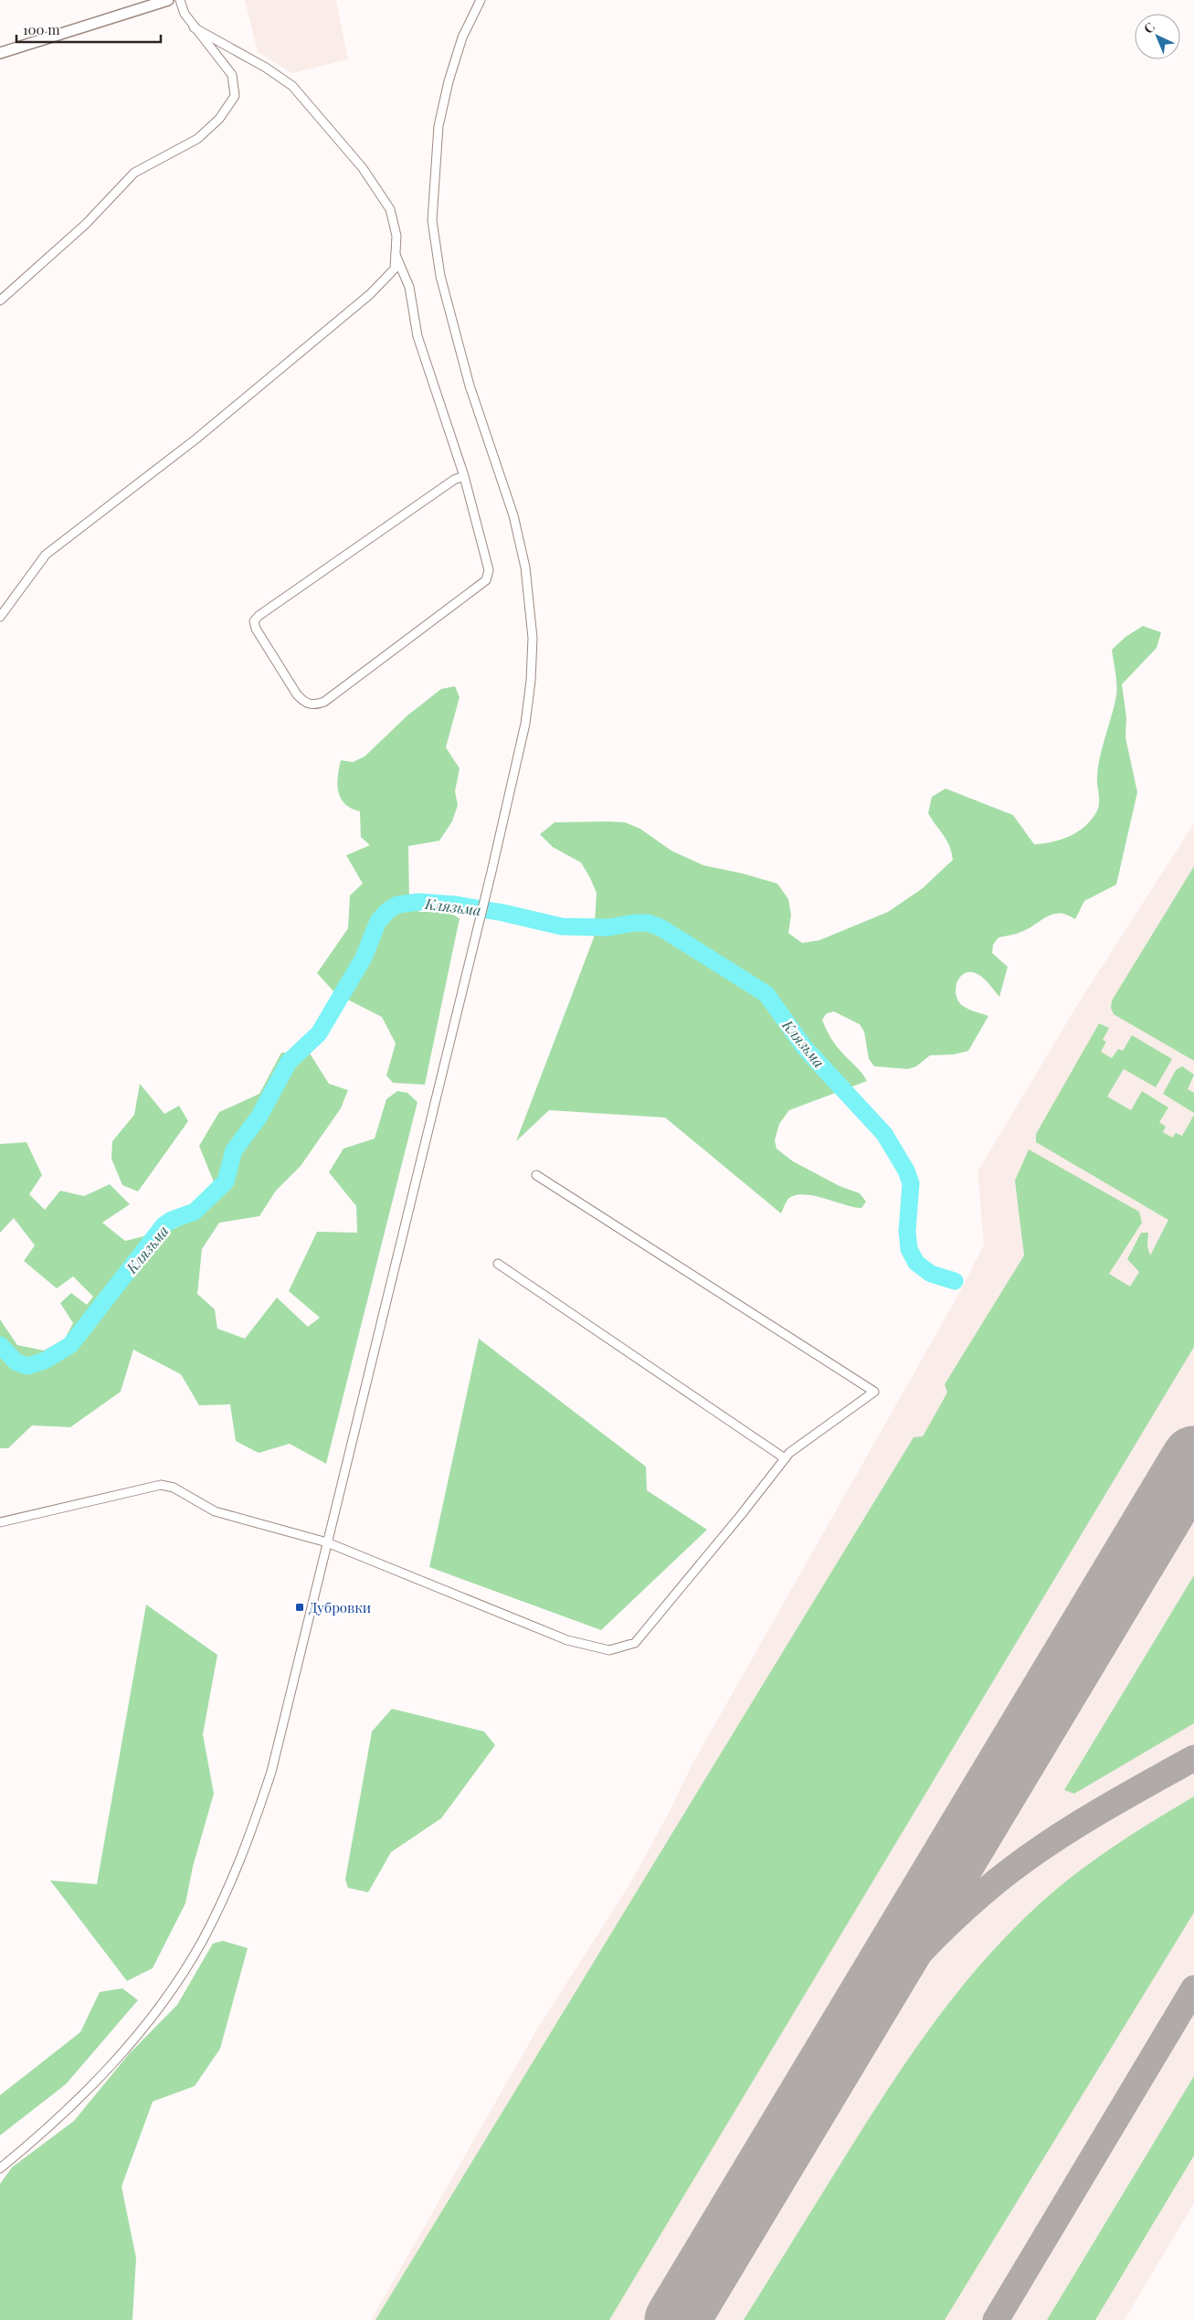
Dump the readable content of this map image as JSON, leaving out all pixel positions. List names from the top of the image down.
{
  "water": ["Клязьма"],
  "places": {
    "transit": ["Дубровки"]
  },
  "scale_bar": "100 m",
  "north": "top left"
}
